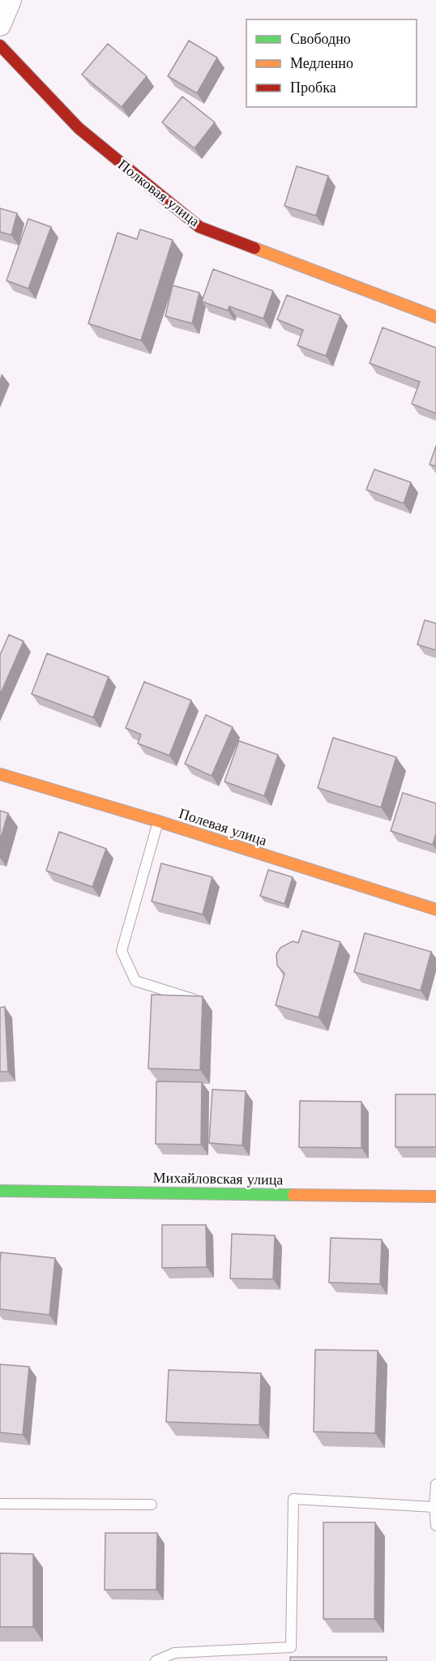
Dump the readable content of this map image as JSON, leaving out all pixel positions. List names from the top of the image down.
{
  "streets": {
    "street": ["Полковая улица", "Полевая улица", "Михайловская улица"]
  },
  "legend": ["Свободно", "Медленно", "Пробка"]
}
